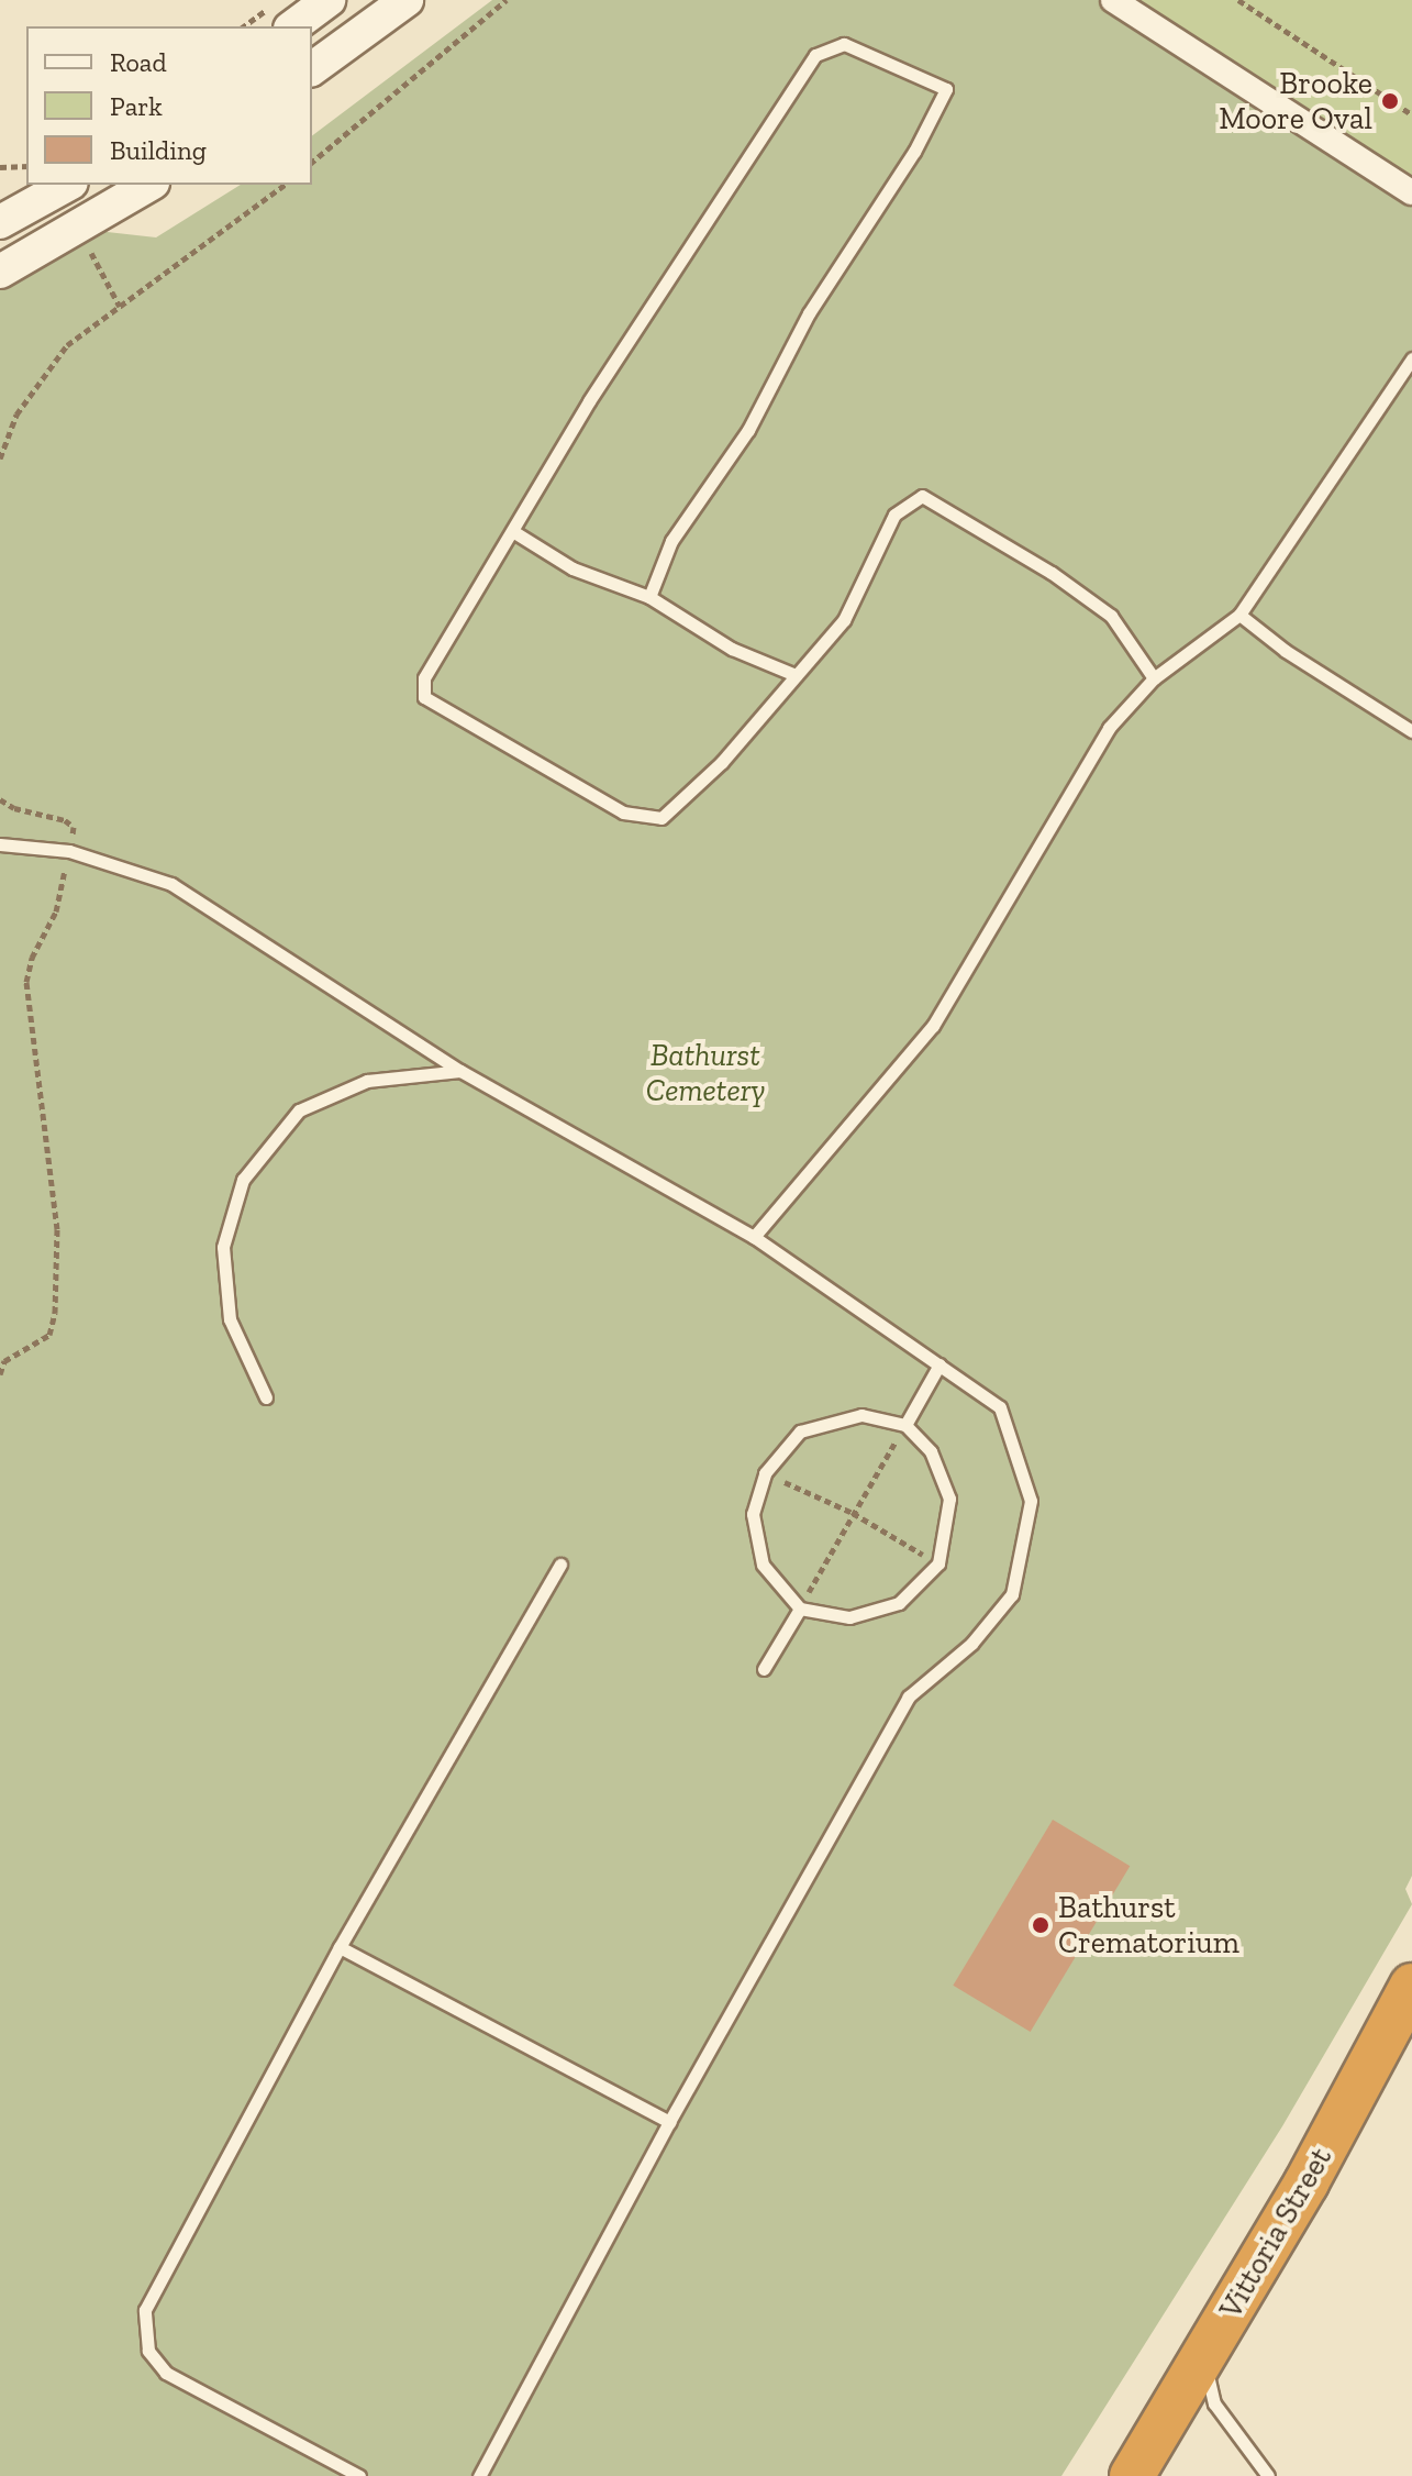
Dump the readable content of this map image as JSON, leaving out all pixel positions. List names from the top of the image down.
{
  "streets": {
    "highway": ["Vittoria Street"]
  },
  "parks": ["Bathurst Cemetery"],
  "places": ["Brooke Moore Oval", "Bathurst Crematorium"],
  "legend": ["Road", "Park", "Building"]
}
